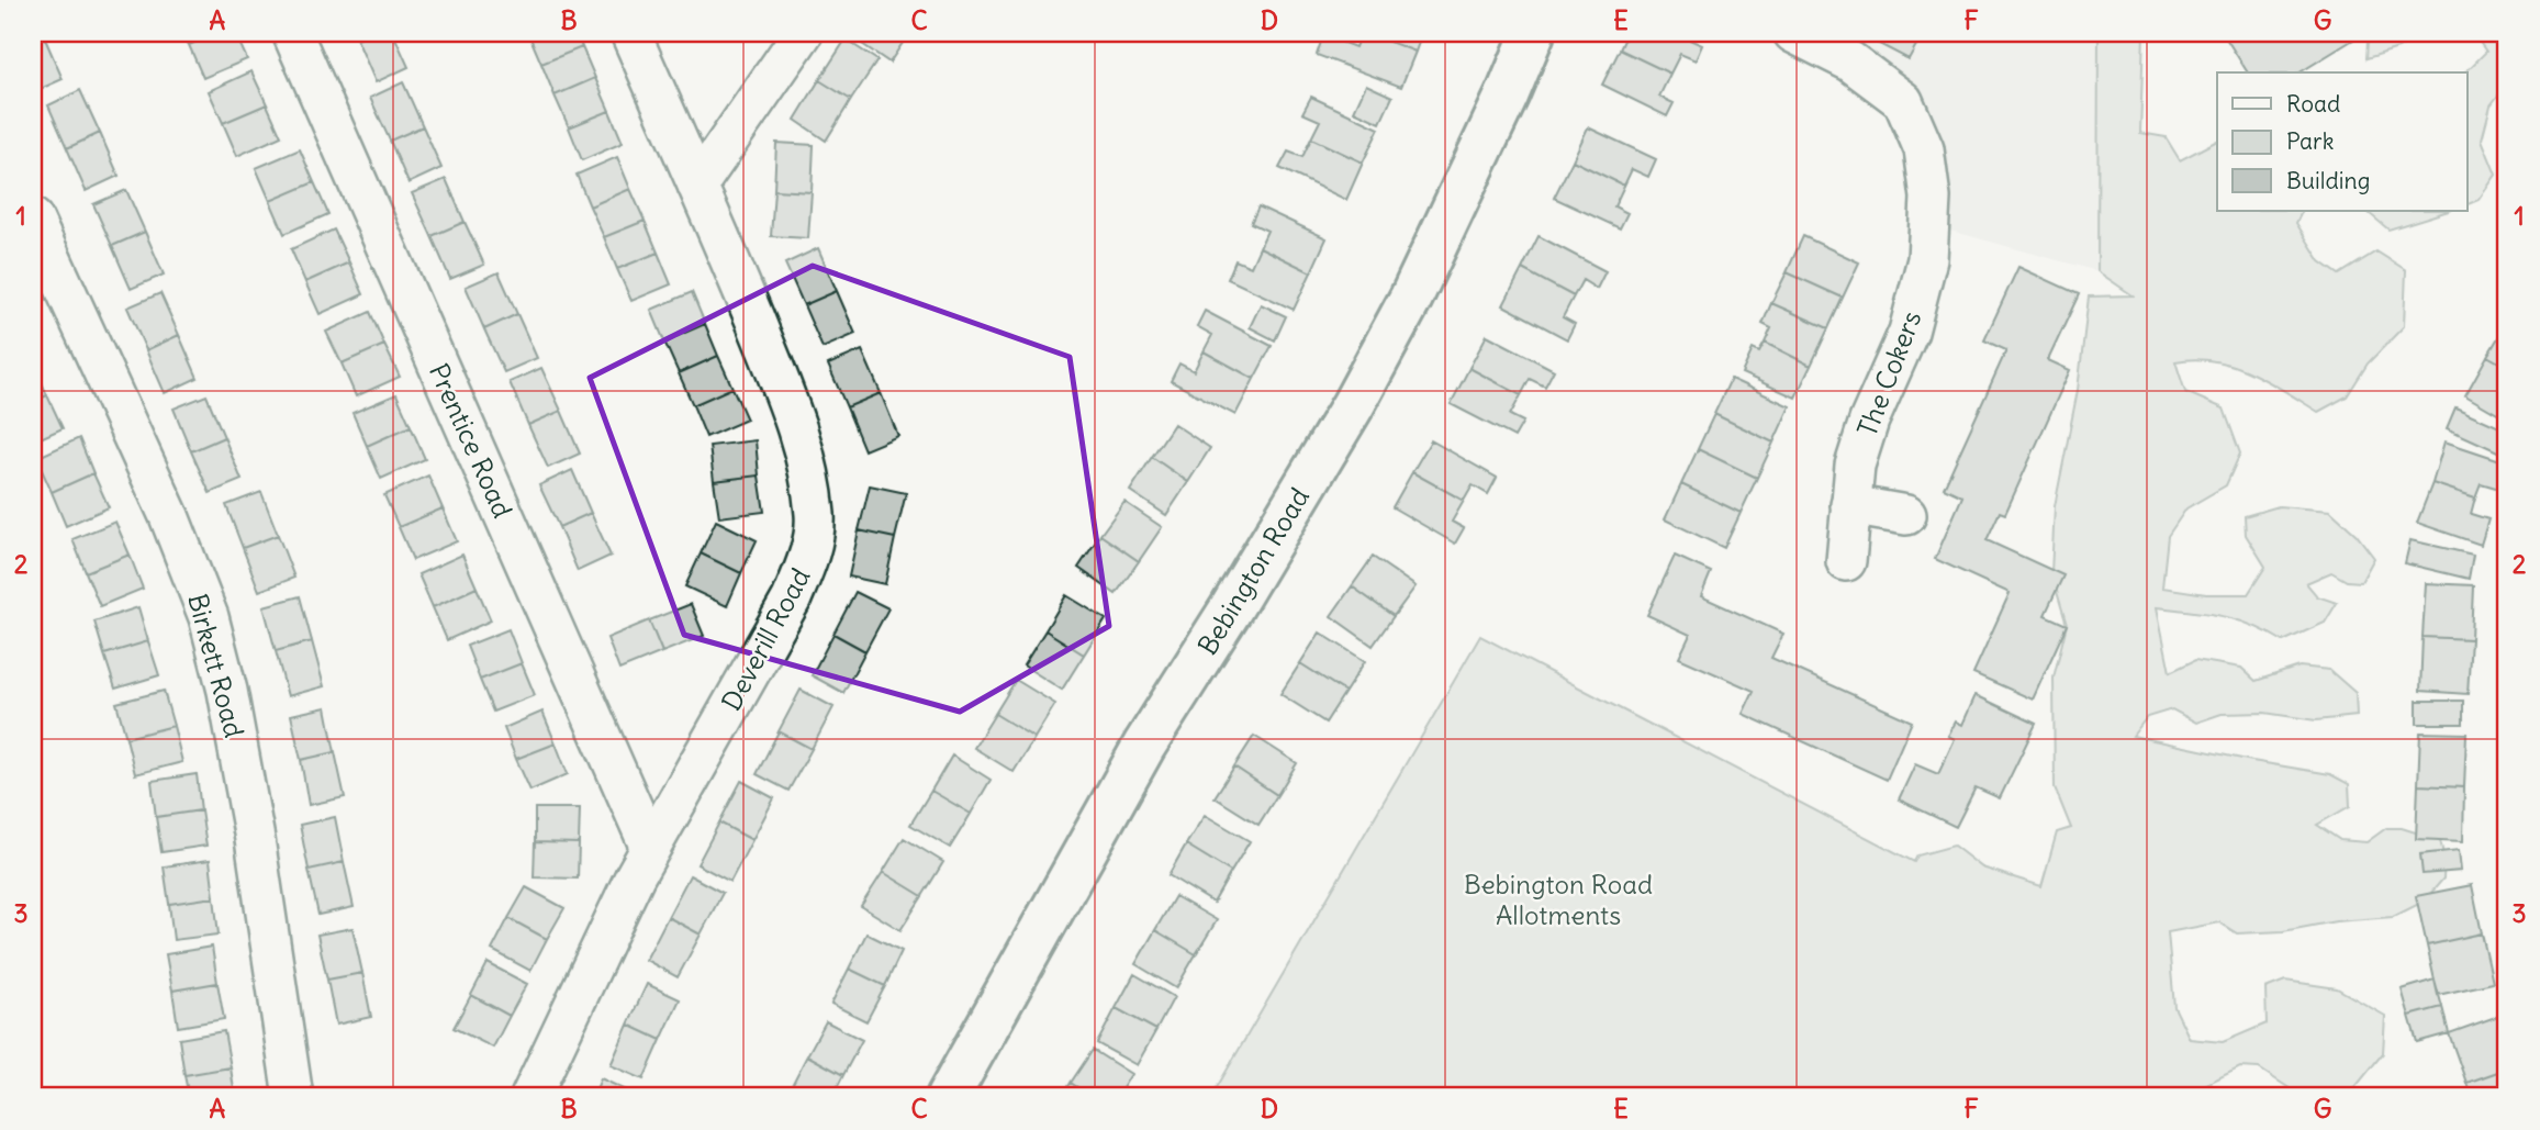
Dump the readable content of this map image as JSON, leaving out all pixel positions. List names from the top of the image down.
{
  "streets": {
    "main road": ["Bebington Road"],
    "street": [
      "The Cokers",
      "Prentice Road",
      "Deverill Road",
      "Birkett Road"
    ]
  },
  "crossings": [
    ["Prentice Road", "Deverill Road"]
  ],
  "parks": ["Bebington Road Allotments"],
  "legend": ["Road", "Park", "Building"],
  "grid": {
    "columns": [
      "A",
      "B",
      "C",
      "D",
      "E",
      "F",
      "G"
    ],
    "rows": ["1", "2", "3"]
  }
}
